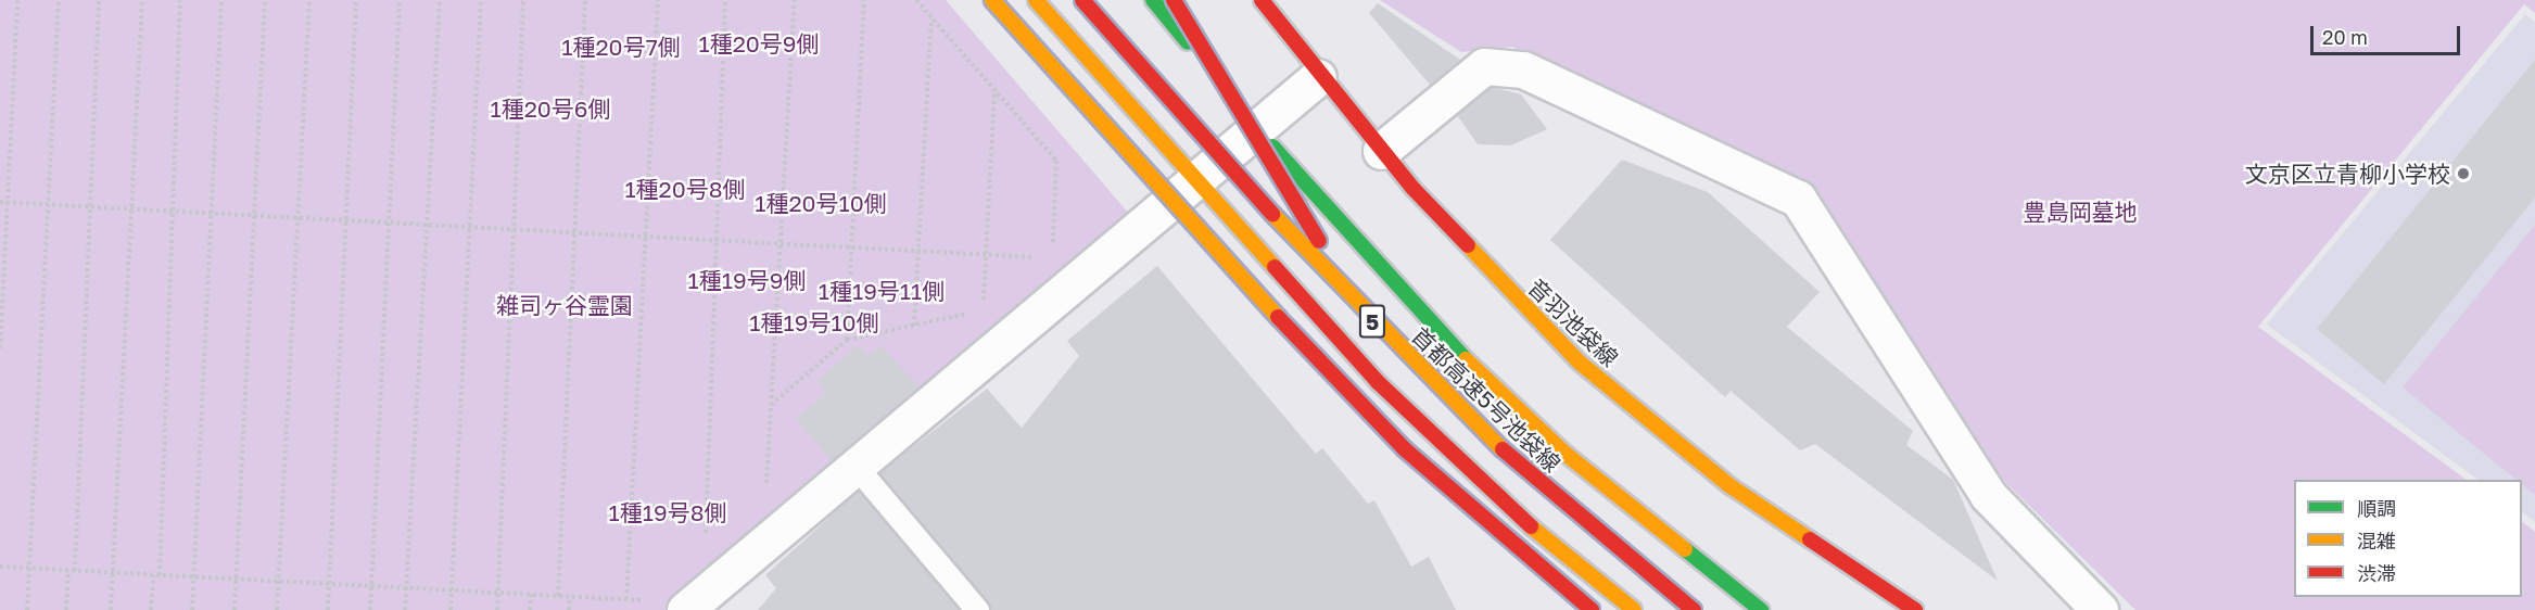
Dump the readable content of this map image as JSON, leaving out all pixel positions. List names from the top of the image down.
{
  "streets": {
    "main road": ["5", "音羽池袋線", "首都高速5号池袋線"]
  },
  "parks": [
    "1種20号9側",
    "1種20号7側",
    "1種20号6側",
    "1種20号8側",
    "1種20号10側",
    "豊島岡墓地",
    "1種19号9側",
    "1種19号11側",
    "雑司ヶ谷霊園",
    "1種19号10側",
    "1種19号8側"
  ],
  "places": ["文京区立青柳小学校"],
  "legend": ["順調", "混雑", "渋滞"],
  "scale_bar": "20 m"
}
